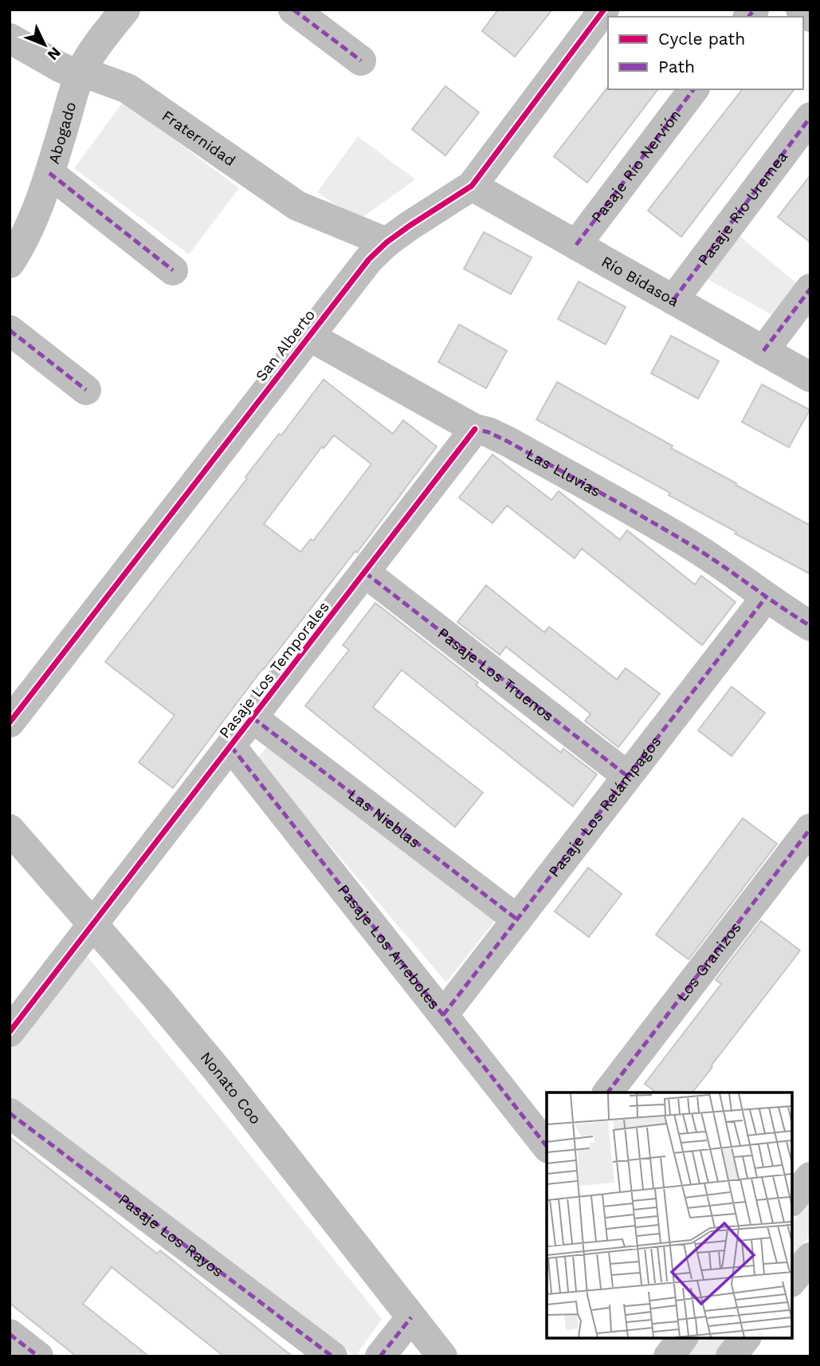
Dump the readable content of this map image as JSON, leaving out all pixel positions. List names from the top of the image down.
{
  "streets": {
    "street": [
      "Abogado",
      "Fraternidad",
      "Pasaje Río Nervión",
      "Pasaje Río Uremea",
      "Río Bidasoa",
      "San Alberto",
      "Las Lluvias",
      "Pasaje Los Temporales",
      "Pasaje Los Truenos",
      "Pasaje Los Relámpagos",
      "Las Nieblas",
      "Pasaje Los Arreboles",
      "Los Granizos",
      "Nonato Coo",
      "Pasaje Los Rayos"
    ]
  },
  "crossings": [
    ["Abogado", "Fraternidad"],
    ["Fraternidad", "San Alberto"],
    ["Pasaje Río Nervión", "Río Bidasoa"],
    ["Pasaje Río Uremea", "Río Bidasoa"],
    ["Río Bidasoa", "San Alberto"],
    ["San Alberto", "Las Lluvias"],
    ["Las Lluvias", "Pasaje Los Temporales"],
    ["Las Lluvias", "Pasaje Los Relámpagos"],
    ["Pasaje Los Temporales", "Pasaje Los Truenos"],
    ["Pasaje Los Temporales", "Las Nieblas"],
    ["Pasaje Los Temporales", "Pasaje Los Arreboles"],
    ["Pasaje Los Temporales", "Nonato Coo"],
    ["Pasaje Los Truenos", "Pasaje Los Relámpagos"],
    ["Pasaje Los Relámpagos", "Las Nieblas"],
    ["Pasaje Los Relámpagos", "Pasaje Los Arreboles"]
  ],
  "legend": ["Cycle path", "Path"],
  "north": "bottom right"
}
